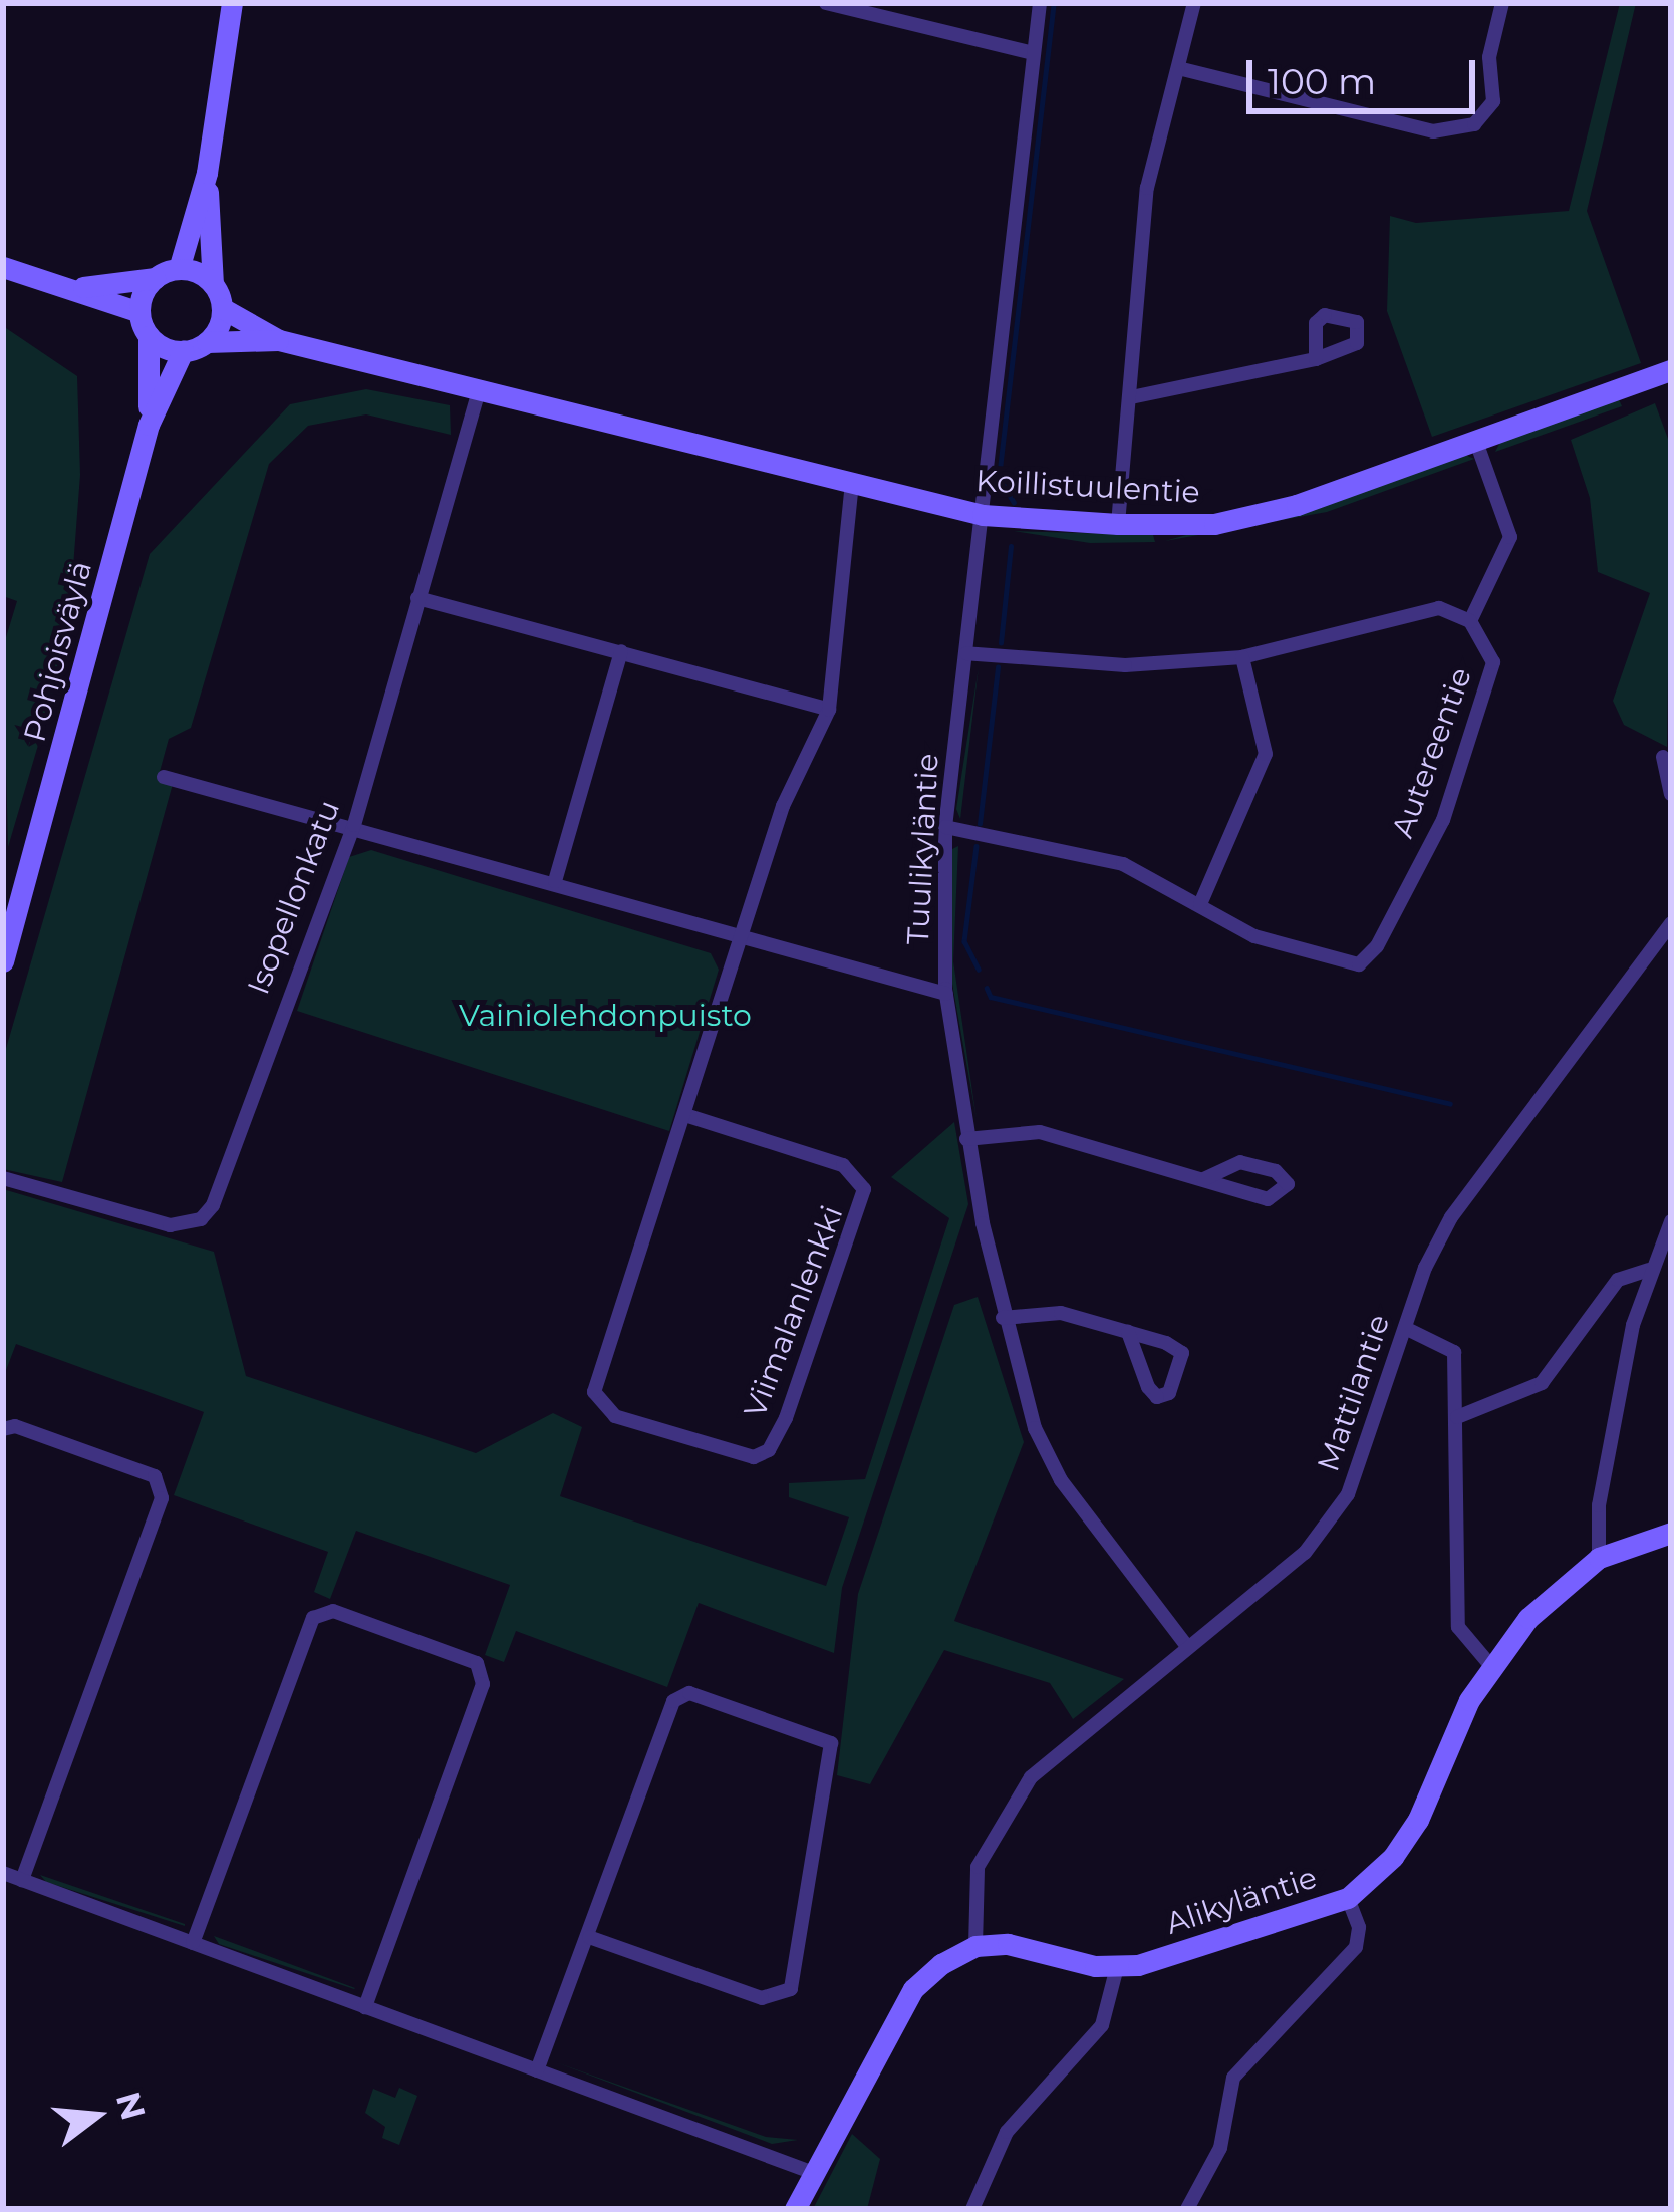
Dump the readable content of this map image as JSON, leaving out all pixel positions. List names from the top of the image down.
{
  "streets": {
    "street": [
      "Koillistuulentie",
      "Pohjoisväylä",
      "Autereentie",
      "Tuulikyläntie",
      "Isopellonkatu",
      "Viimalanlenkki",
      "Mattilantie",
      "Alikyläntie"
    ]
  },
  "crossings": [
    ["Koillistuulentie", "Pohjoisväylä"],
    ["Koillistuulentie", "Tuulikyläntie"],
    ["Koillistuulentie", "Isopellonkatu"],
    ["Koillistuulentie", "Viimalanlenkki"],
    ["Autereentie", "Tuulikyläntie"],
    ["Tuulikyläntie", "Mattilantie"]
  ],
  "parks": ["Vainiolehdonpuisto"],
  "scale_bar": "100 m",
  "north": "right"
}
